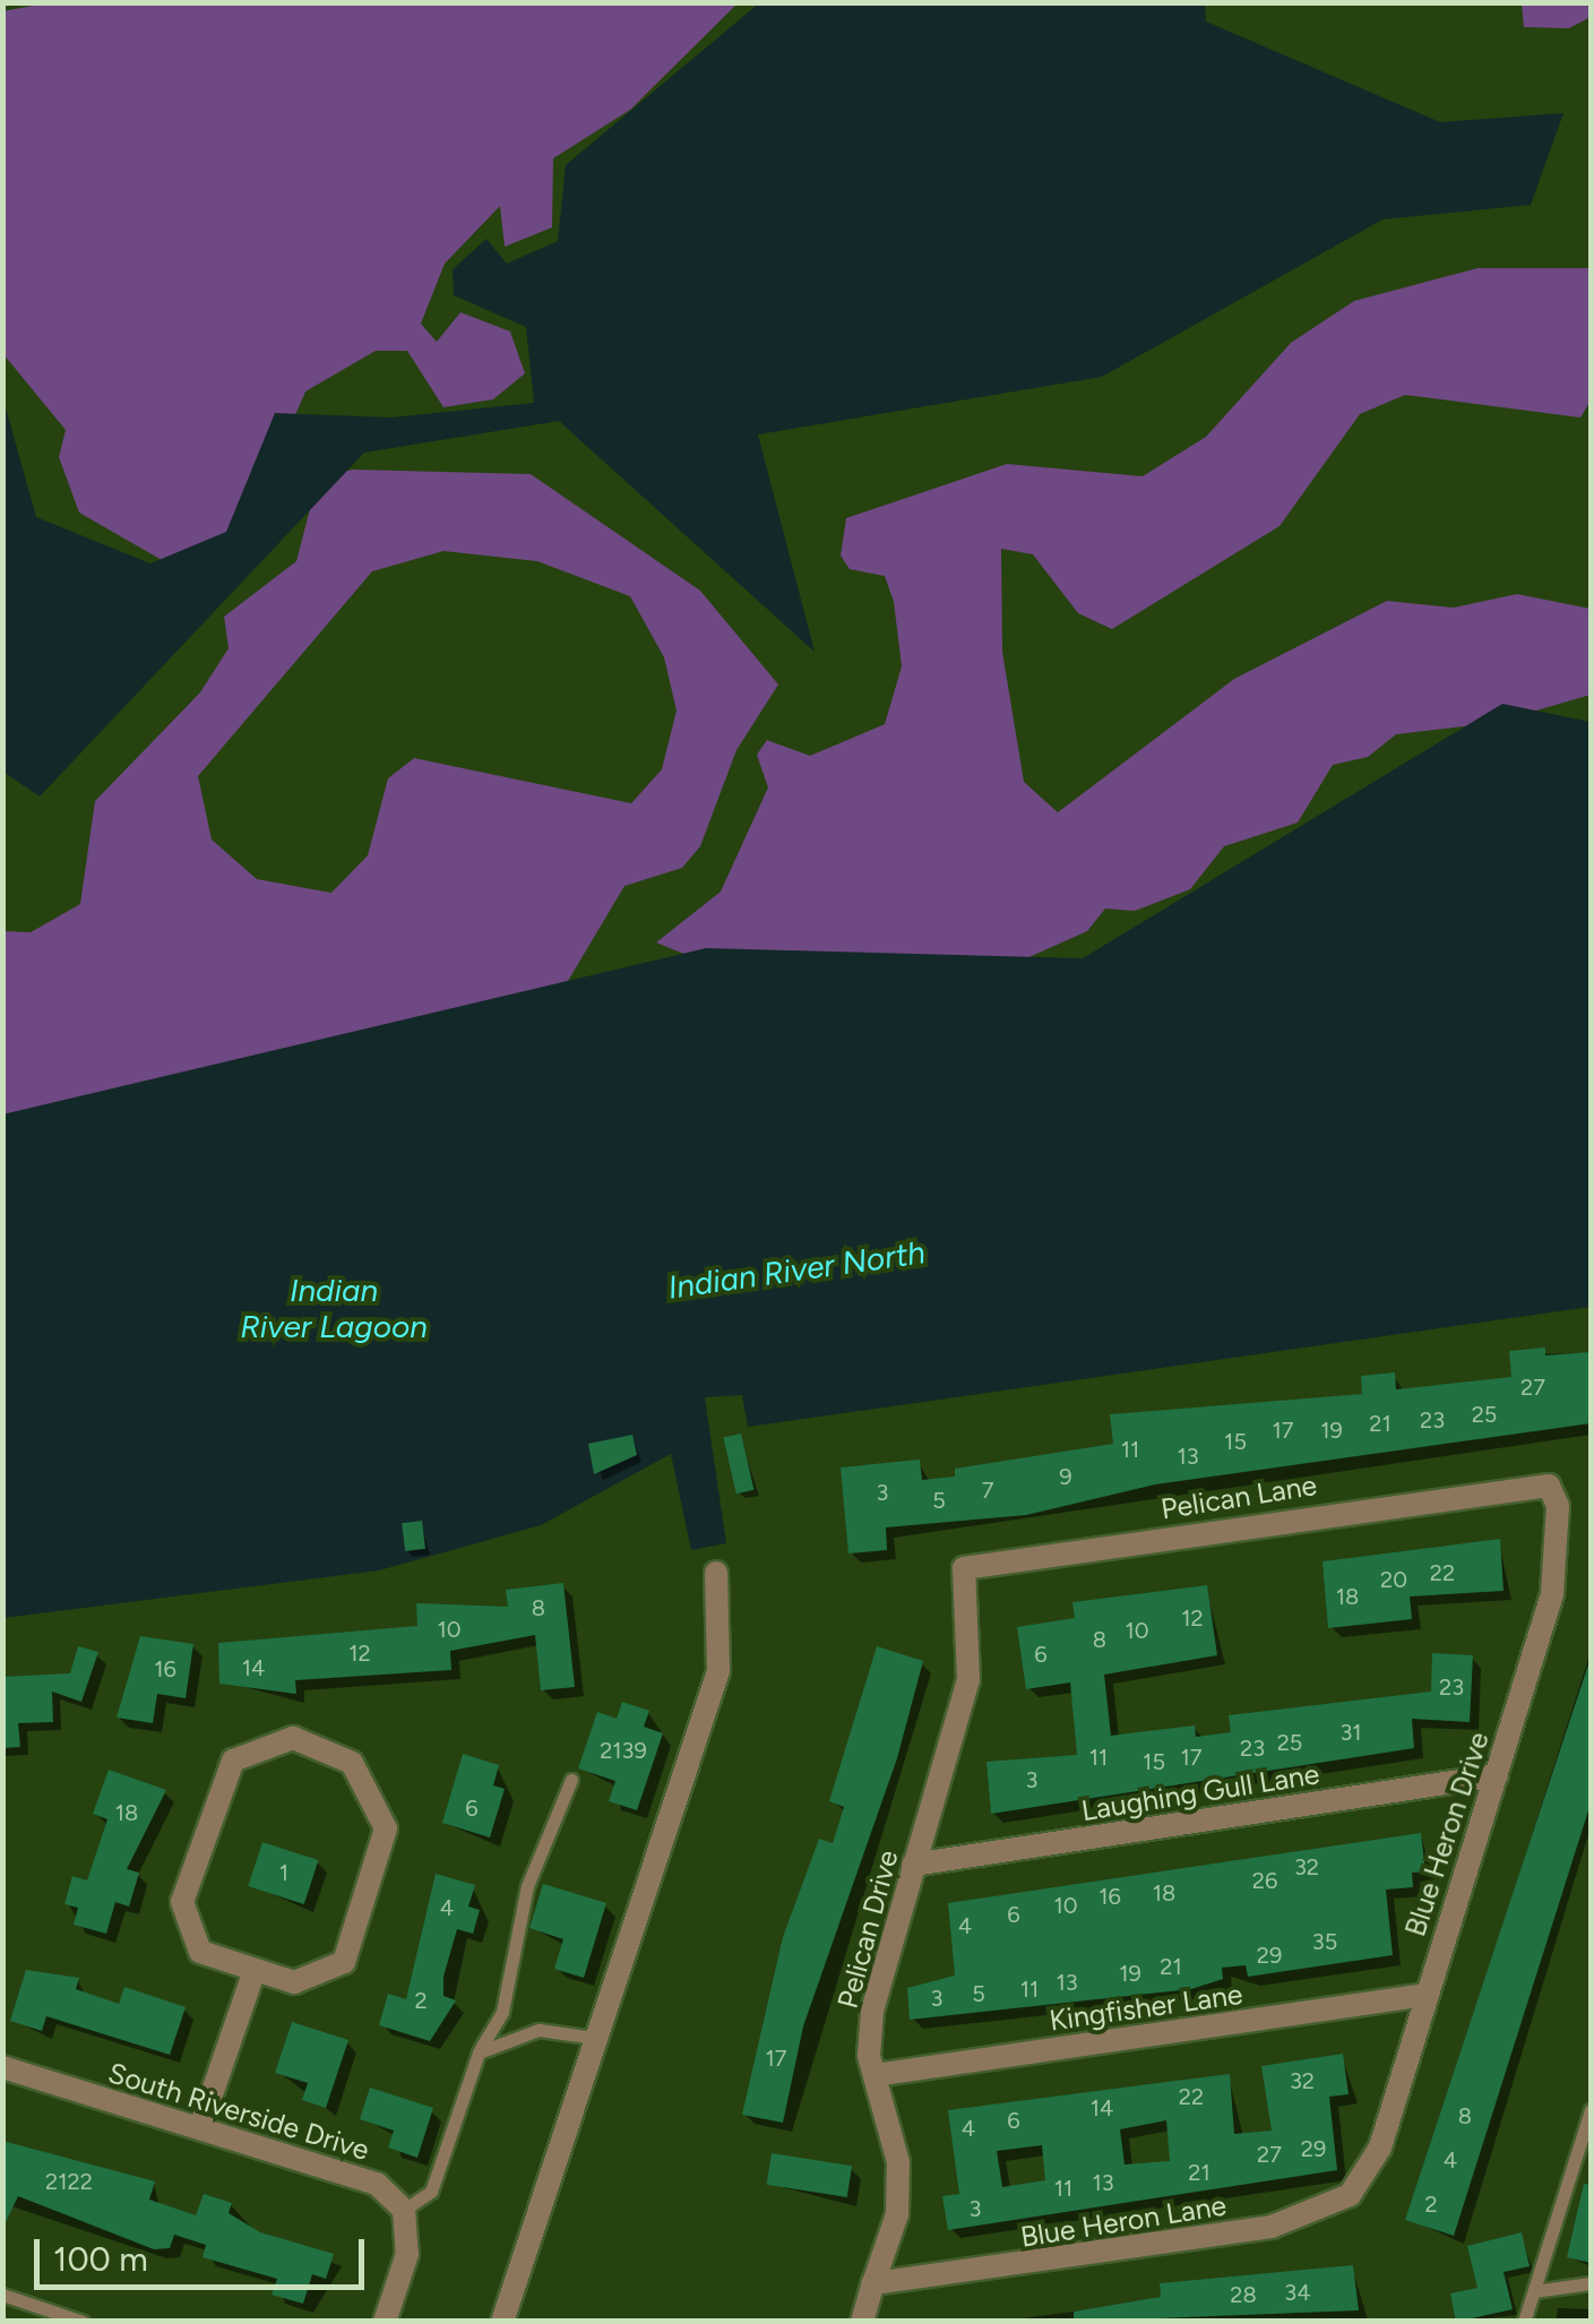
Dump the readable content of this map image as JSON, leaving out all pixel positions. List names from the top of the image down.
{
  "streets": {
    "street": [
      "Pelican Lane",
      "Laughing Gull Lane",
      "Blue Heron Drive",
      "Pelican Drive",
      "Kingfisher Lane",
      "South Riverside Drive",
      "Blue Heron Lane"
    ]
  },
  "crossings": [
    ["Pelican Lane", "Blue Heron Drive"],
    ["Pelican Lane", "Pelican Drive"],
    ["Laughing Gull Lane", "Blue Heron Drive"],
    ["Laughing Gull Lane", "Pelican Drive"],
    ["Blue Heron Drive", "Kingfisher Lane"],
    ["Blue Heron Drive", "Blue Heron Lane"],
    ["Pelican Drive", "Kingfisher Lane"],
    ["Pelican Drive", "Blue Heron Lane"]
  ],
  "water": ["Indian River North", "Indian River Lagoon"],
  "house_numbers": [
    "27",
    "25",
    "23",
    "21",
    "17",
    "19",
    "15",
    "11",
    "13",
    "9",
    "7",
    "3",
    "5",
    "22",
    "20",
    "18",
    "8",
    "12",
    "10",
    "10",
    "8",
    "12",
    "6",
    "14",
    "16",
    "23",
    "31",
    "25",
    "23",
    "2139",
    "11",
    "17",
    "15",
    "3",
    "6",
    "18",
    "32",
    "1",
    "26",
    "18",
    "16",
    "10",
    "4",
    "6",
    "4",
    "35",
    "29",
    "21",
    "19",
    "13",
    "11",
    "5",
    "3",
    "2",
    "17",
    "32",
    "22",
    "14",
    "8",
    "6",
    "4",
    "29",
    "27",
    "4",
    "21",
    "2122",
    "13",
    "11",
    "2",
    "3",
    "34",
    "28"
  ],
  "scale_bar": "100 m"
}
